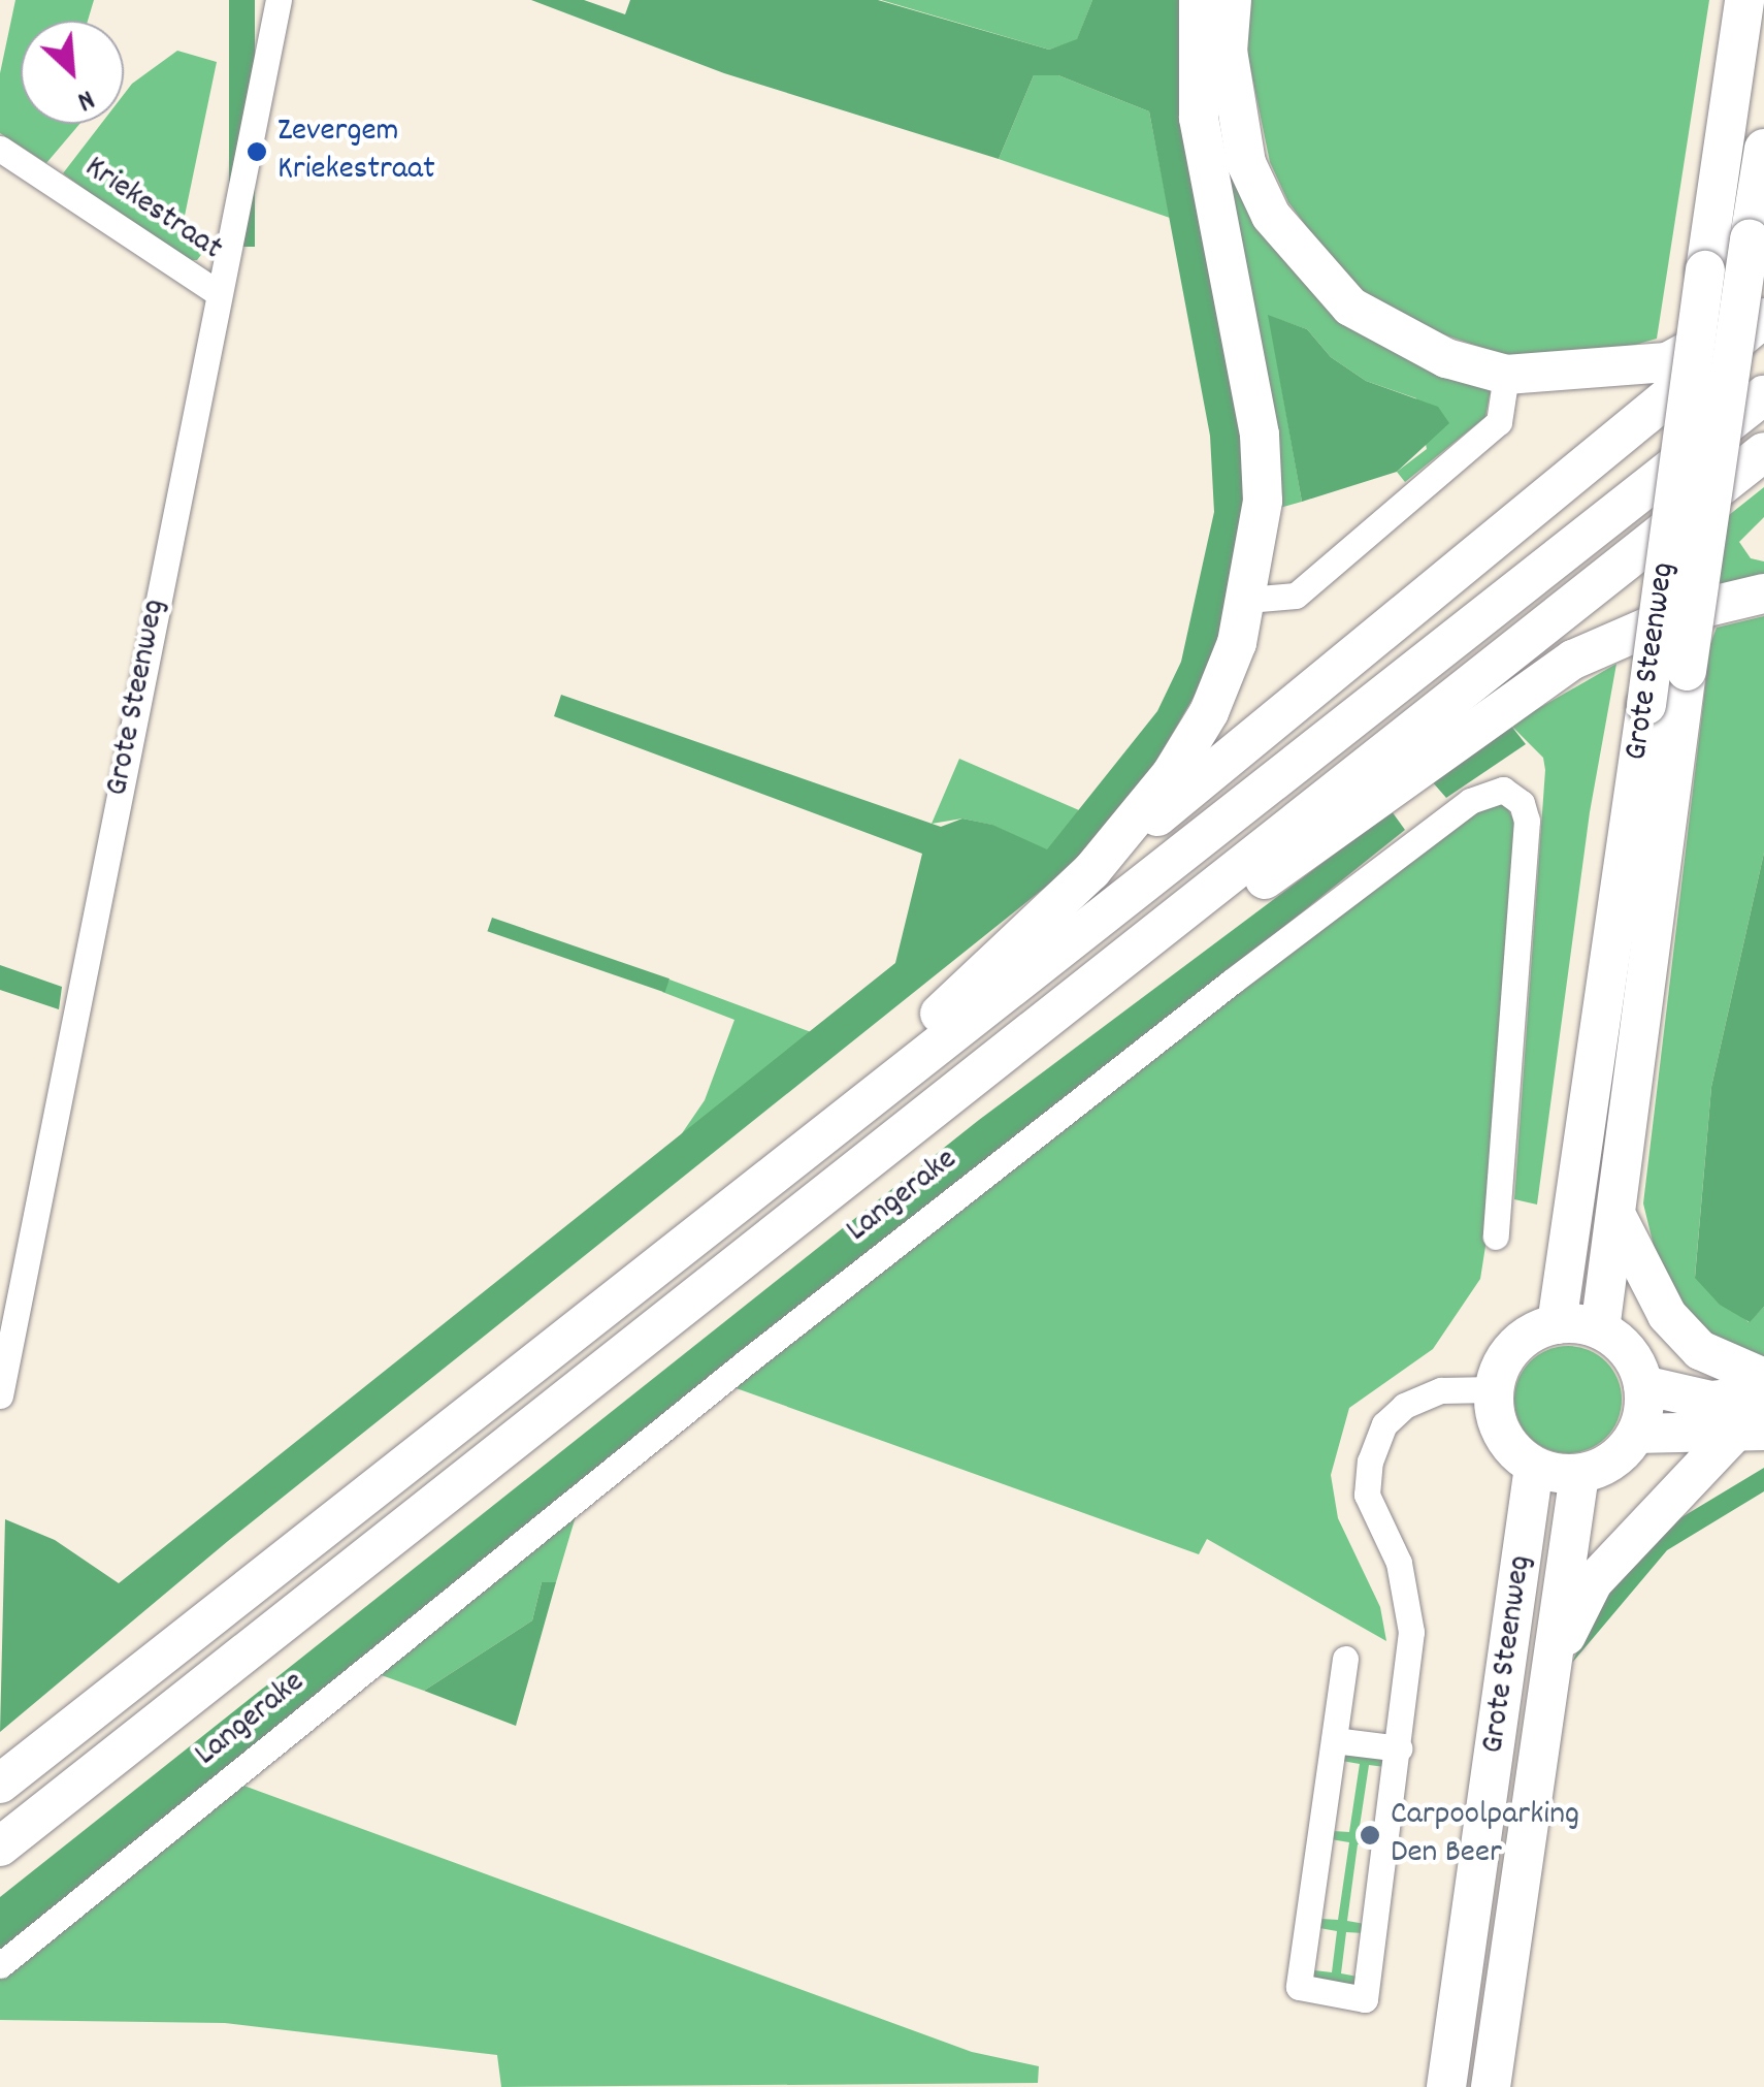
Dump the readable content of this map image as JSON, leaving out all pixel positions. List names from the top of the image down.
{
  "streets": {
    "highway": ["Grote Steenweg"],
    "street": ["Kriekestraat", "Langerake"]
  },
  "crossings": [
    ["Kriekestraat", "Grote Steenweg"]
  ],
  "places": ["Zevergem Kriekestraat", "Carpoolparking Den Beer"],
  "north": "bottom right"
}
